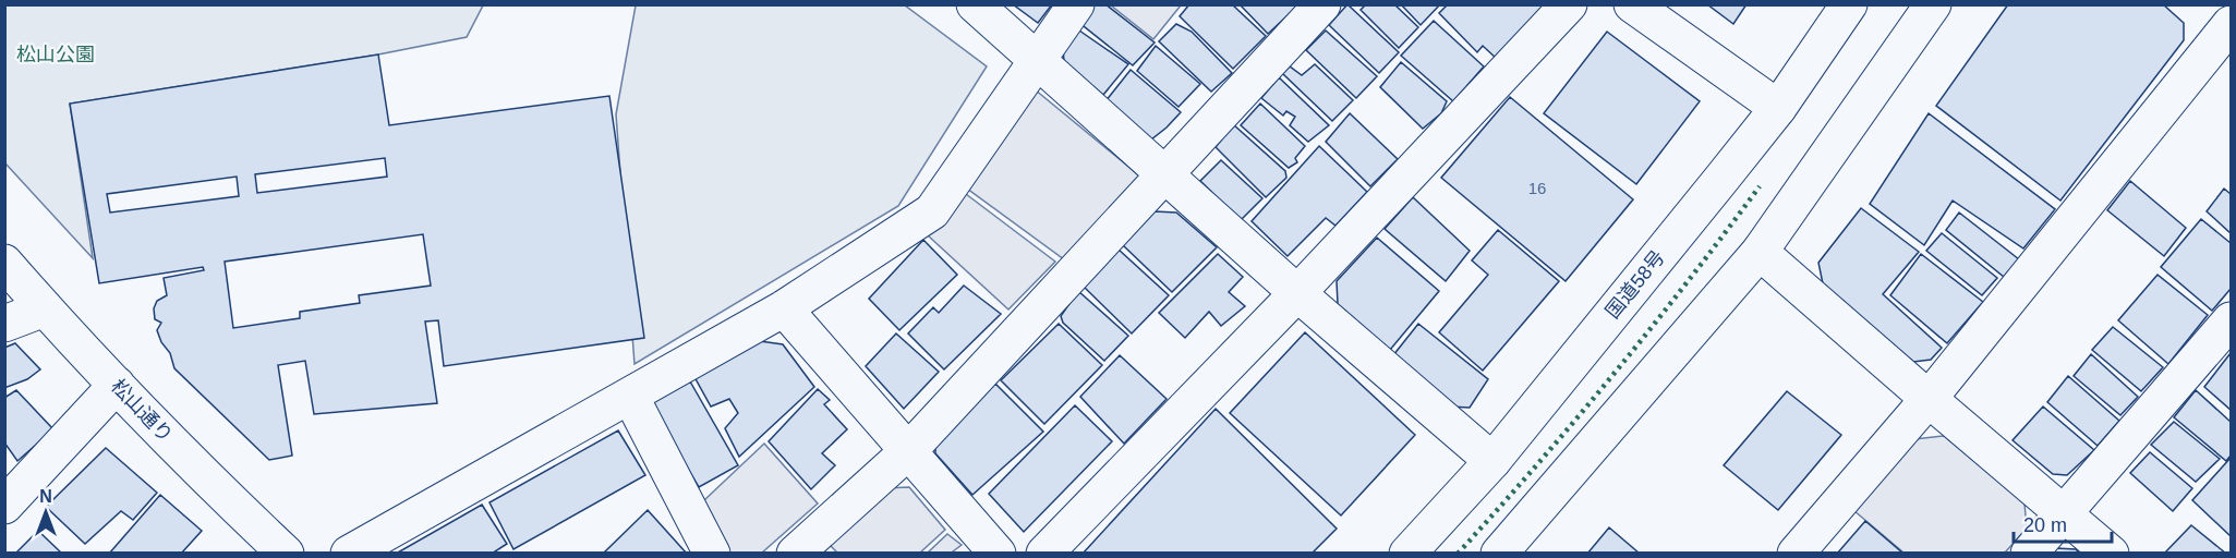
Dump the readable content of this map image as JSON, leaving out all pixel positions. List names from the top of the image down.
{
  "streets": {
    "main road": ["国道58号", "松山通り"]
  },
  "parks": ["松山公園"],
  "house_numbers": ["16"],
  "scale_bar": "20 m",
  "north": "top"
}
